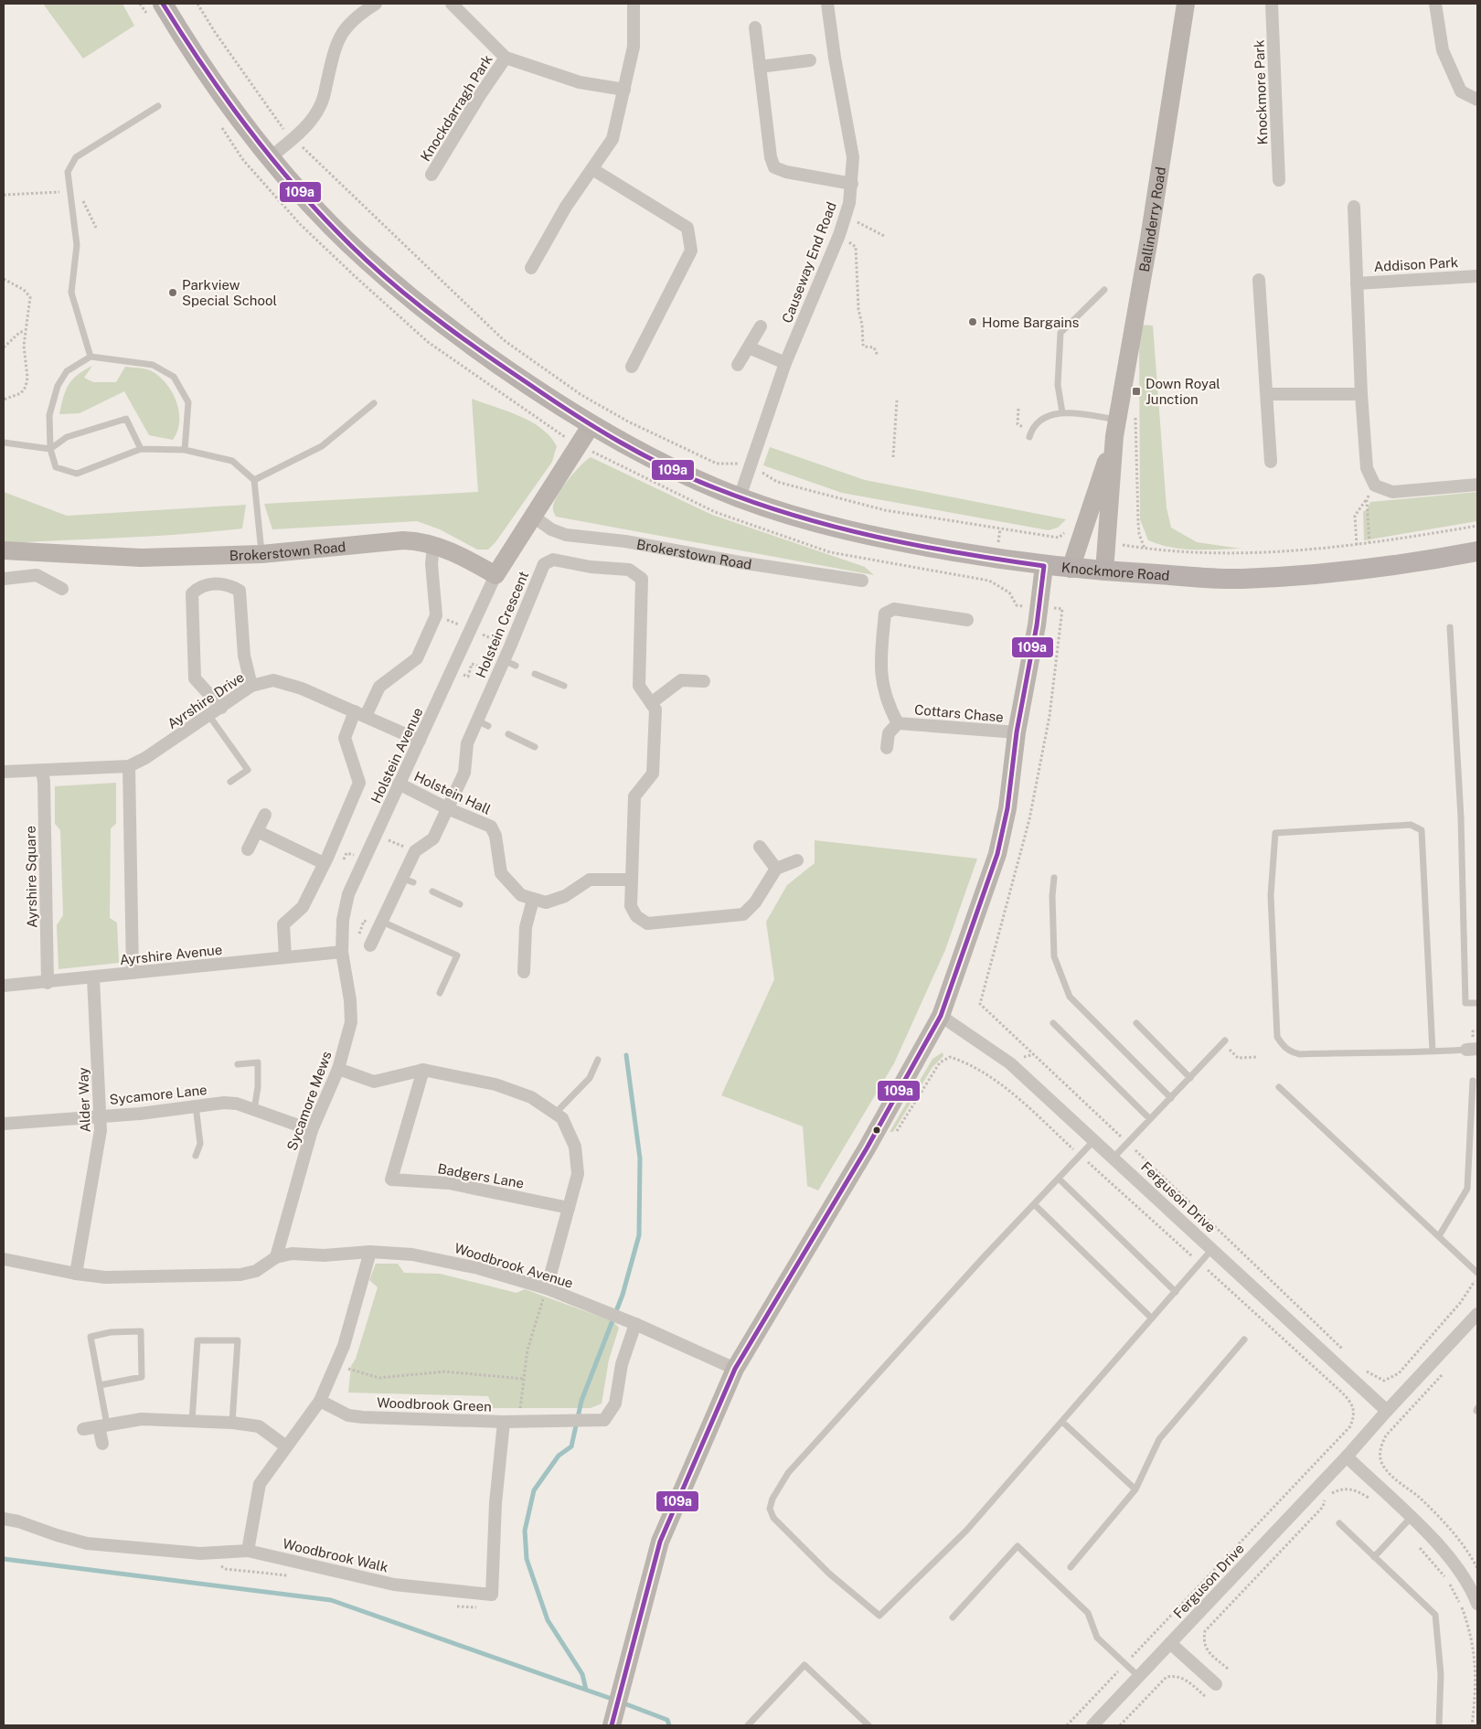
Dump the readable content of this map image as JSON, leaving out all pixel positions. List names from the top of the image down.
{
  "streets": {
    "main road": ["Ballinderry Road", "Brokerstown Road", "Knockmore Road"],
    "street": [
      "Knockmore Park",
      "Knockdarragh Park",
      "Causeway End Road",
      "Addison Park",
      "Holstein Crescent",
      "Ayrshire Drive",
      "Cottars Chase",
      "Holstein Avenue",
      "Holstein Hall",
      "Ayrshire Square",
      "Ayrshire Avenue",
      "Sycamore Lane",
      "Alder Way",
      "Sycamore Mews",
      "Badgers Lane",
      "Ferguson Drive",
      "Woodbrook Avenue",
      "Woodbrook Green",
      "Woodbrook Walk"
    ]
  },
  "crossings": [
    ["Ballinderry Road", "Knockmore Road"],
    ["Causeway End Road", "Knockmore Road"],
    ["Brokerstown Road", "Holstein Avenue"],
    ["Holstein Crescent", "Holstein Hall"],
    ["Ayrshire Drive", "Holstein Avenue"],
    ["Ayrshire Drive", "Ayrshire Square"],
    ["Holstein Avenue", "Holstein Hall"],
    ["Holstein Avenue", "Ayrshire Avenue"],
    ["Holstein Avenue", "Sycamore Mews"],
    ["Ayrshire Square", "Ayrshire Avenue"],
    ["Ayrshire Avenue", "Alder Way"],
    ["Ayrshire Avenue", "Sycamore Mews"],
    ["Sycamore Lane", "Alder Way"],
    ["Sycamore Lane", "Sycamore Mews"],
    ["Sycamore Mews", "Woodbrook Avenue"],
    ["Woodbrook Avenue", "Woodbrook Green"],
    ["Woodbrook Green", "Woodbrook Walk"]
  ],
  "places": {
    "other": ["Parkview Special School", "Home Bargains"],
    "transit": ["Down Royal Junction"]
  },
  "lines": ["transit line 109a"]
}
